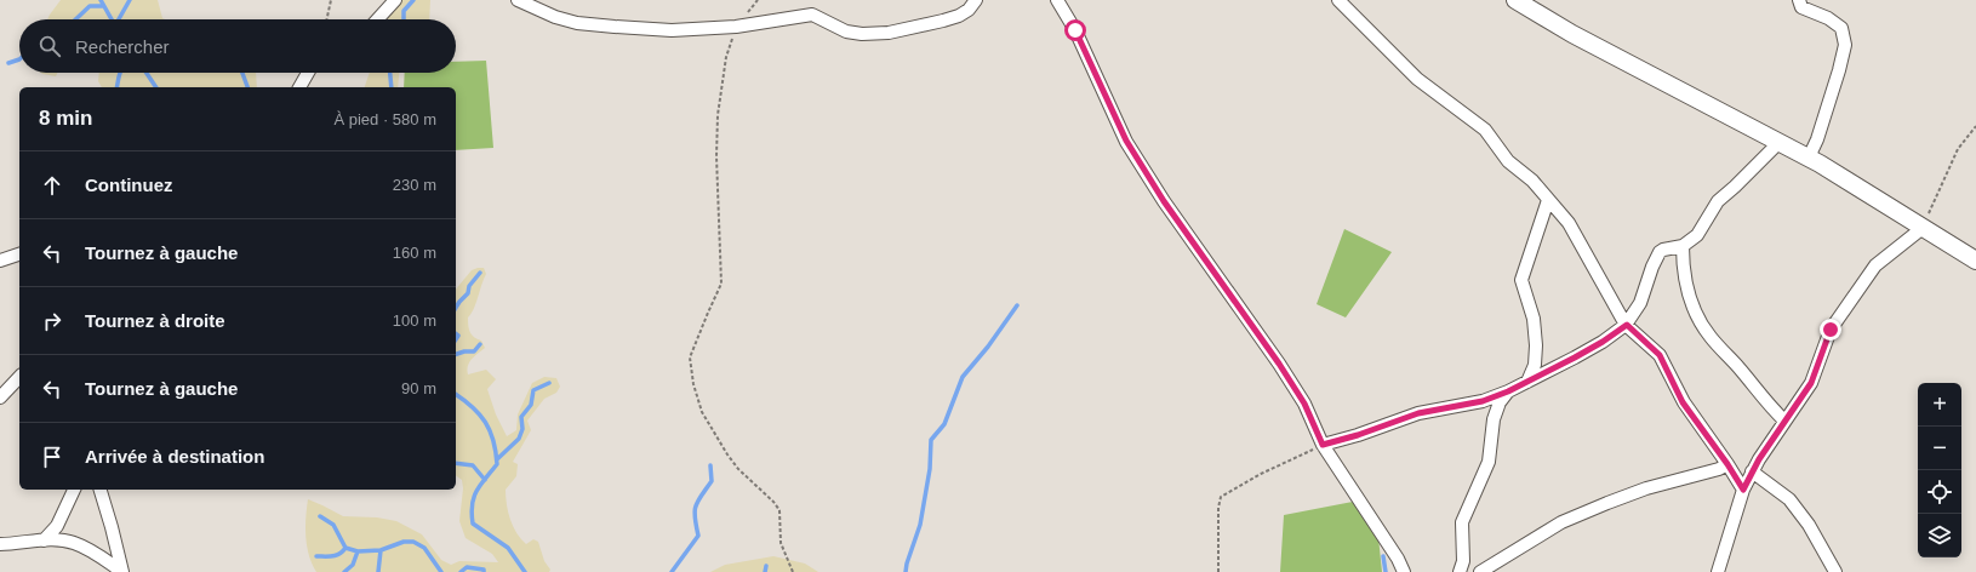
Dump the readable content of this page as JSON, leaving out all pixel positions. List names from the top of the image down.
{
  "page": {
    "search": "Rechercher",
    "heading": ["8 min", "À pied · 580 m"],
    "list": [
      ["Continuez", "230 m"],
      ["Tournez à gauche", "160 m"],
      ["Tournez à droite", "100 m"],
      ["Tournez à gauche", "90 m"],
      "Arrivée à destination"
    ],
    "map_buttons": ["+", "−"]
  }
}
